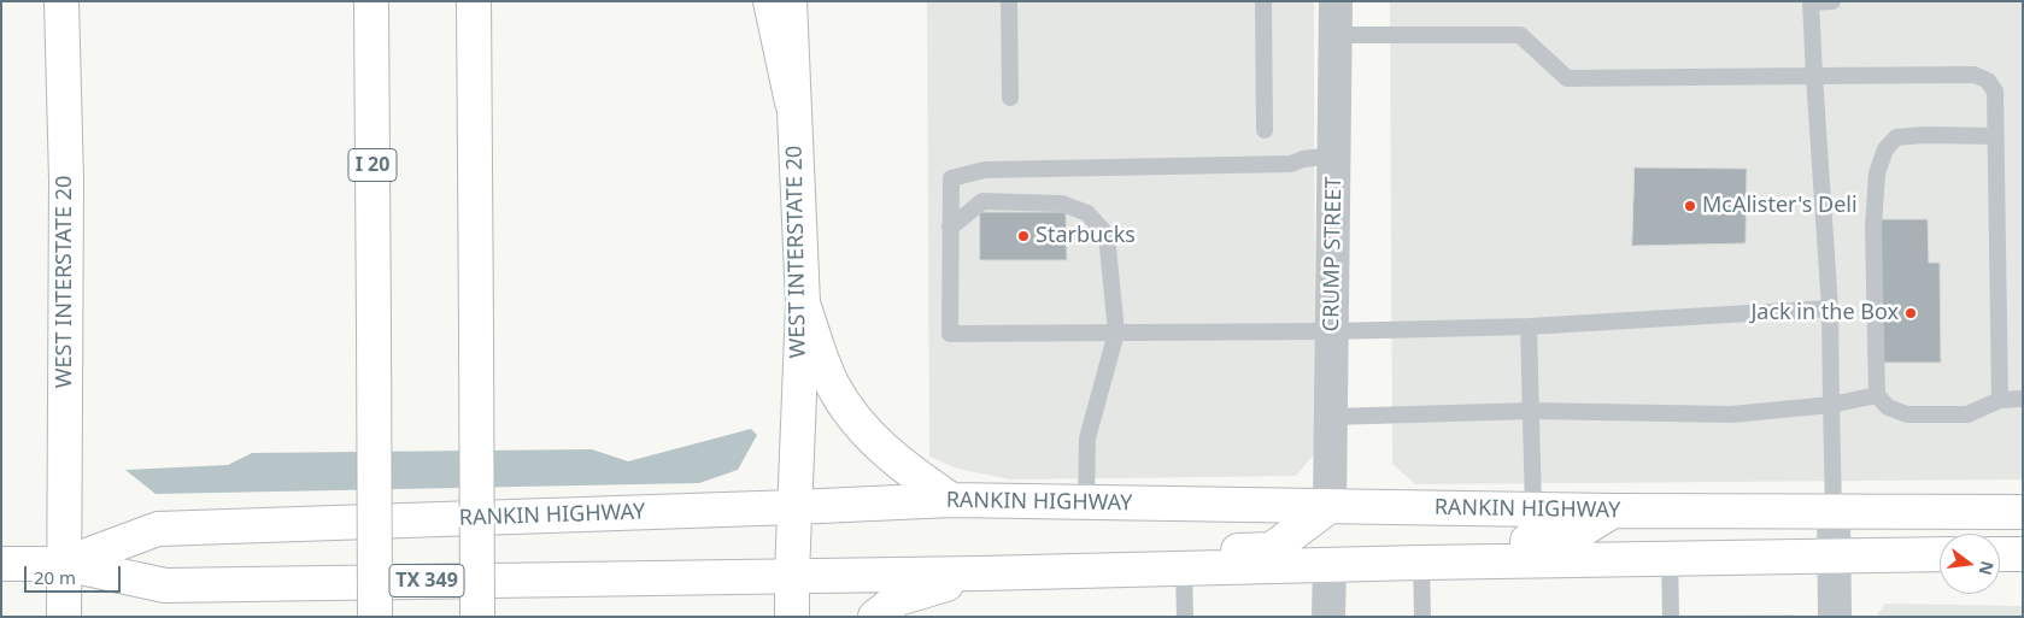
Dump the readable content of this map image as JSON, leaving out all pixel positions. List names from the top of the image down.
{
  "streets": {
    "main road": [
      "I 20",
      "WEST INTERSTATE 20",
      "RANKIN HIGHWAY",
      "TX 349"
    ],
    "street": ["CRUMP STREET"]
  },
  "crossings": [
    ["WEST INTERSTATE 20", "RANKIN HIGHWAY"],
    ["CRUMP STREET", "RANKIN HIGHWAY"]
  ],
  "places": ["McAlister's Deli", "Starbucks", "Jack in the Box"],
  "scale_bar": "20 m",
  "north": "right"
}
